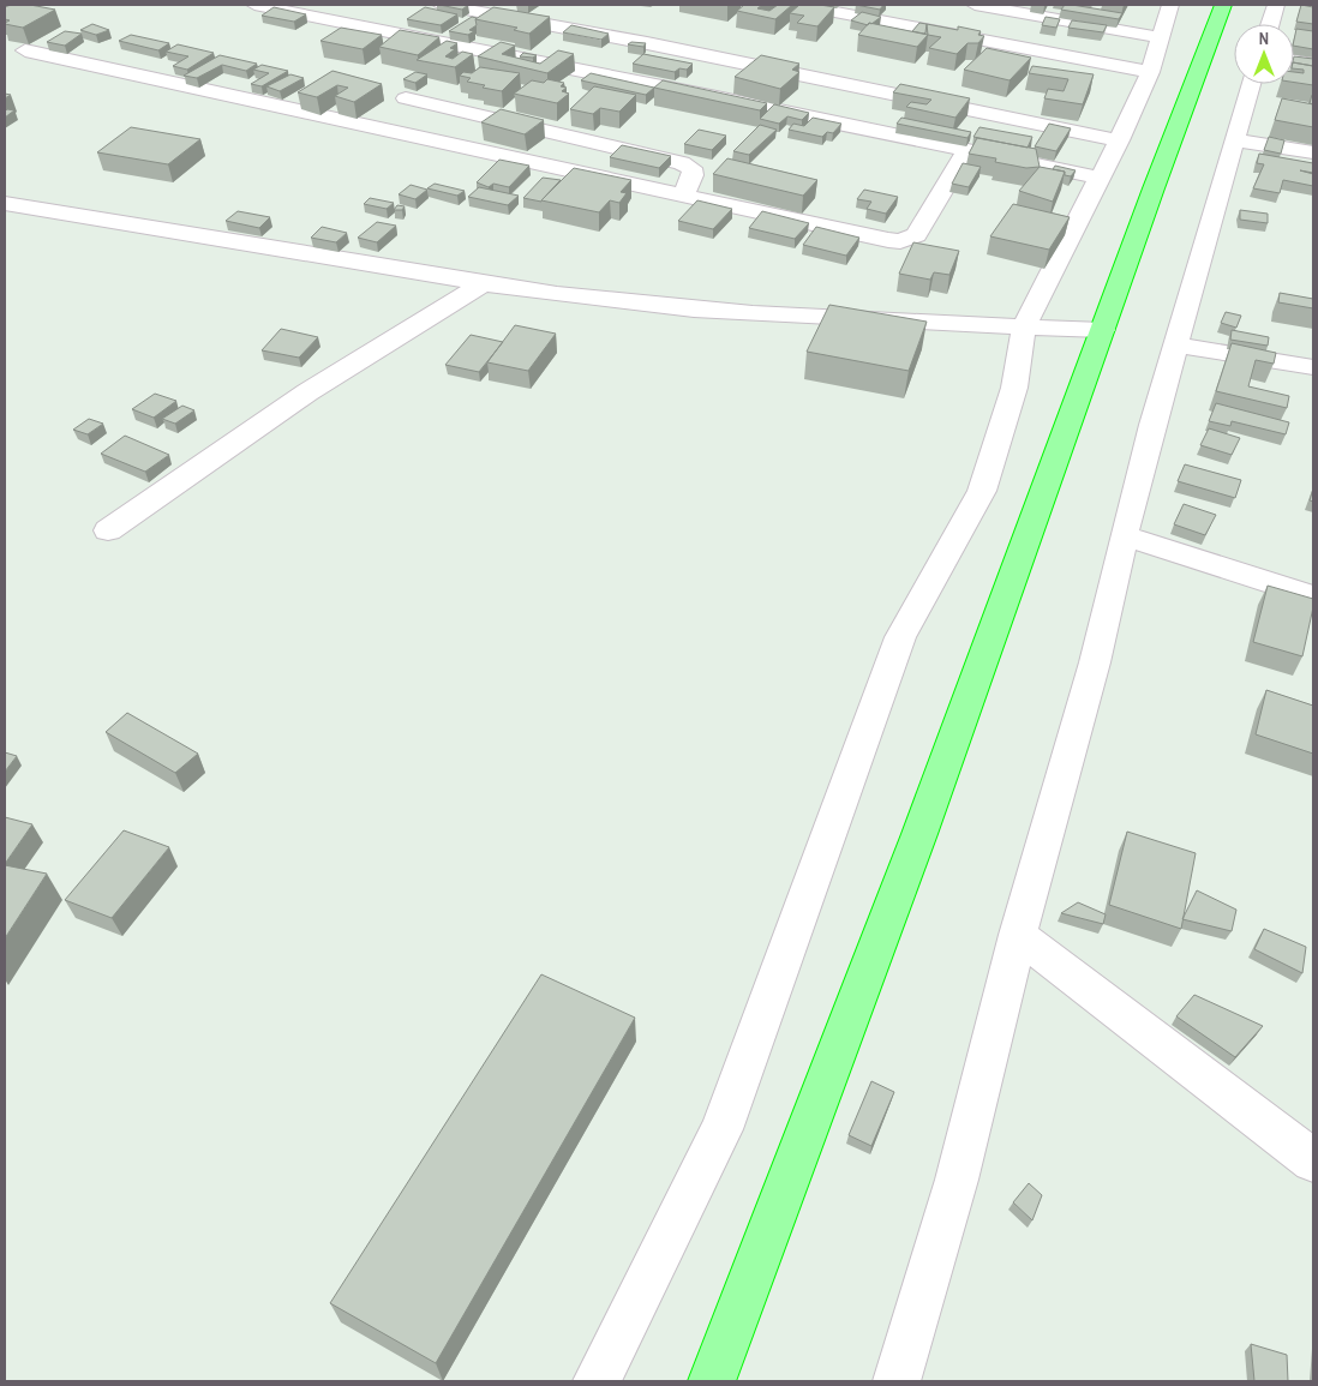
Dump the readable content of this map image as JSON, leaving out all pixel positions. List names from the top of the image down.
{
  "north": "top"
}
